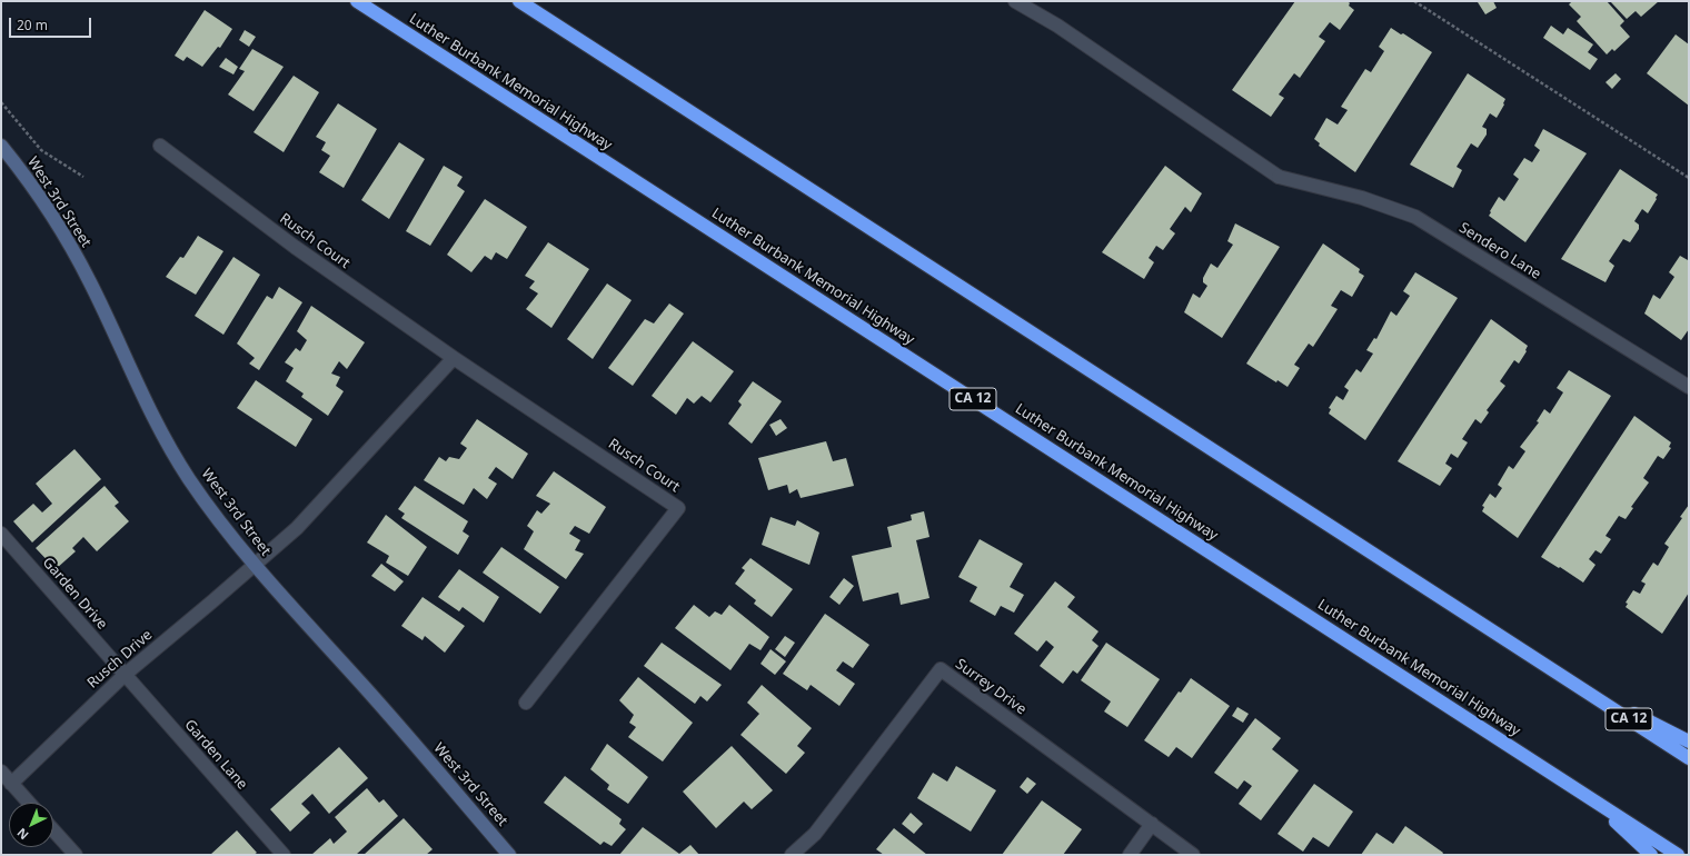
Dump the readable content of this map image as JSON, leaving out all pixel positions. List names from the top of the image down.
{
  "streets": {
    "highway": ["Luther Burbank Memorial Highway", "CA 12"],
    "main road": ["West 3rd Street"],
    "street": [
      "Rusch Court",
      "Sendero Lane",
      "Garden Drive",
      "Rusch Drive",
      "Surrey Drive",
      "Garden Lane"
    ]
  },
  "crossings": [
    ["West 3rd Street", "Rusch Drive"],
    ["Garden Drive", "Rusch Drive"],
    ["Garden Drive", "Garden Lane"],
    ["Rusch Drive", "Garden Lane"]
  ],
  "scale_bar": "20 m",
  "north": "bottom left"
}
